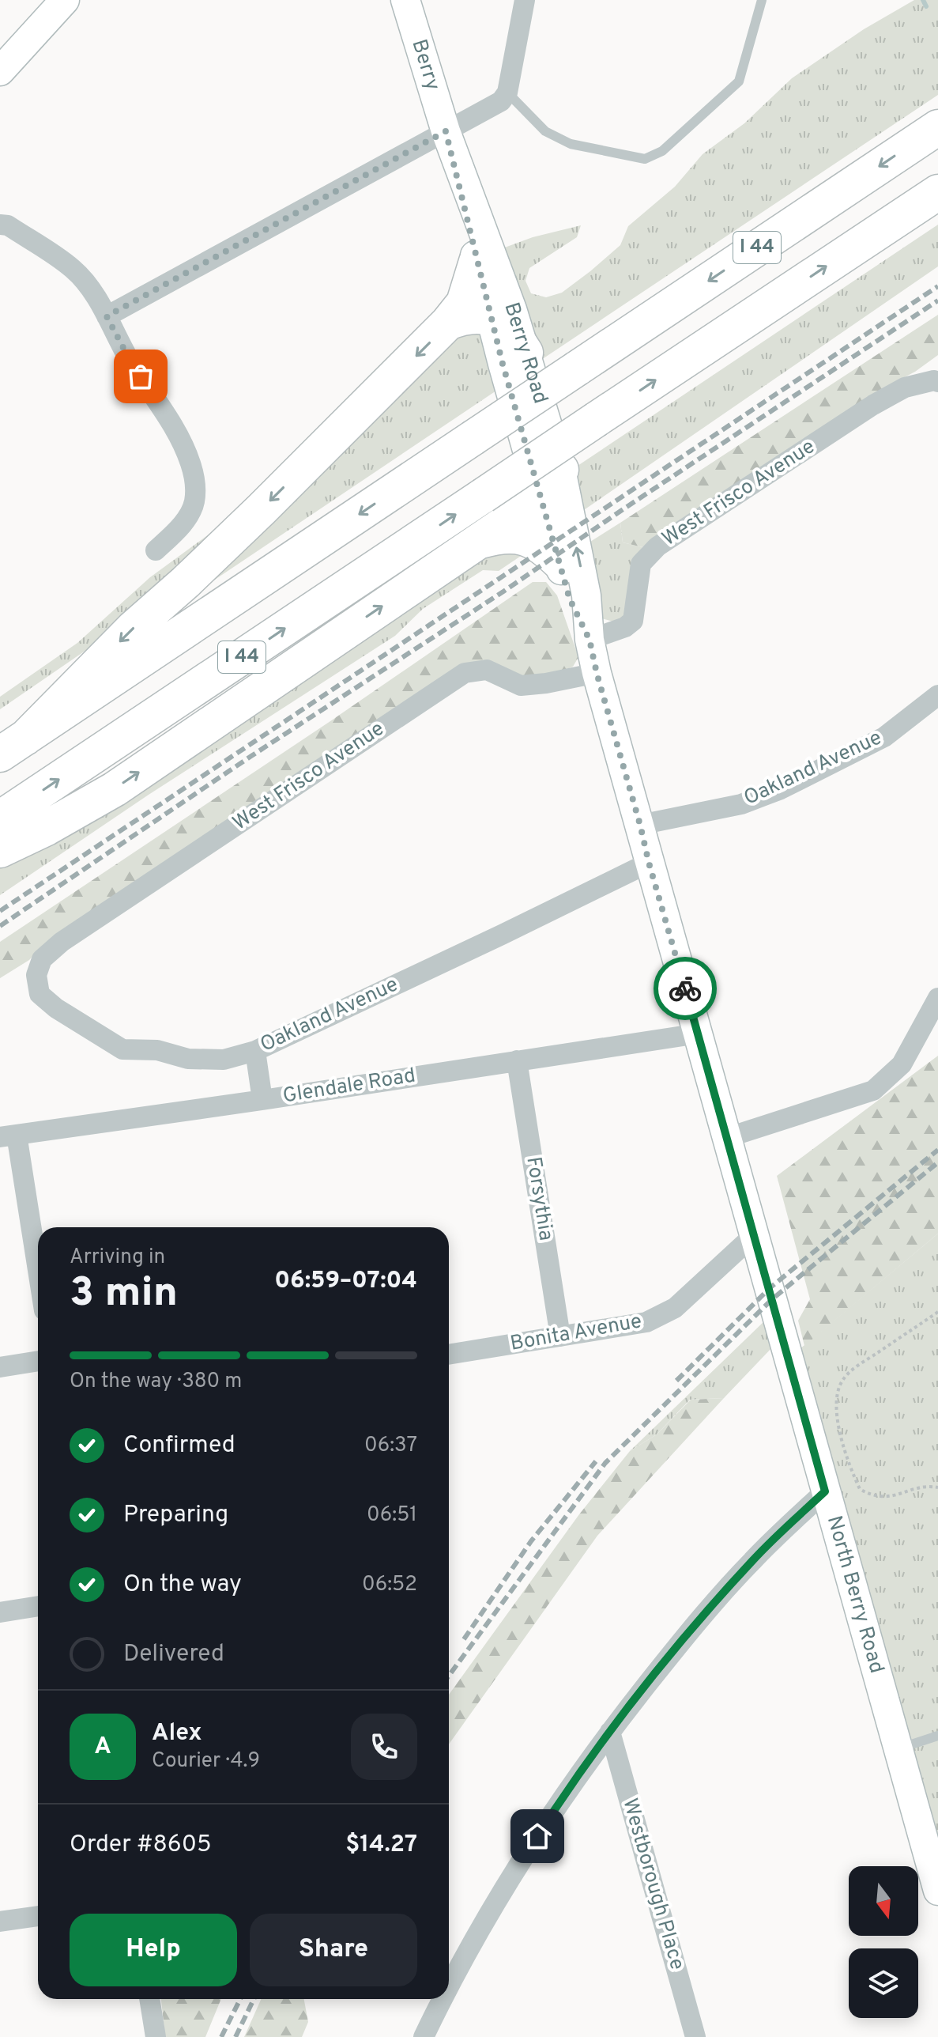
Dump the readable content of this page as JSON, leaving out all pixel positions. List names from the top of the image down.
{
  "streets": {
    "highway": ["I 44"],
    "main road": ["Berry", "Berry Road", "North Berry Road"],
    "street": [
      "West Frisco Avenue",
      "Oakland Avenue",
      "Glendale Road",
      "Forsythia",
      "Bonita Avenue",
      "Westborough Place"
    ]
  },
  "crossings": [
    ["Berry", "Berry Road"],
    ["Berry Road", "North Berry Road"],
    ["West Frisco Avenue", "Oakland Avenue"],
    ["West Frisco Avenue", "North Berry Road"],
    ["Oakland Avenue", "North Berry Road"],
    ["Glendale Road", "Forsythia"],
    ["Glendale Road", "North Berry Road"],
    ["Forsythia", "Bonita Avenue"],
    ["Bonita Avenue", "North Berry Road"]
  ],
  "north": "bottom",
  "page": {
    "heading": ["3 min", "Arriving in", "06:59–07:04"],
    "panel": [
      "Alex",
      "Courier · 4.9",
      "Order #8605",
      "$14.27"
    ],
    "bar": "On the way · 380 m",
    "list": [
      ["Confirmed", "06:37"],
      ["Preparing", "06:51"],
      ["On the way", "06:52"],
      "Delivered"
    ],
    "round": "A",
    "buttons": ["Help", "Share"]
  }
}
